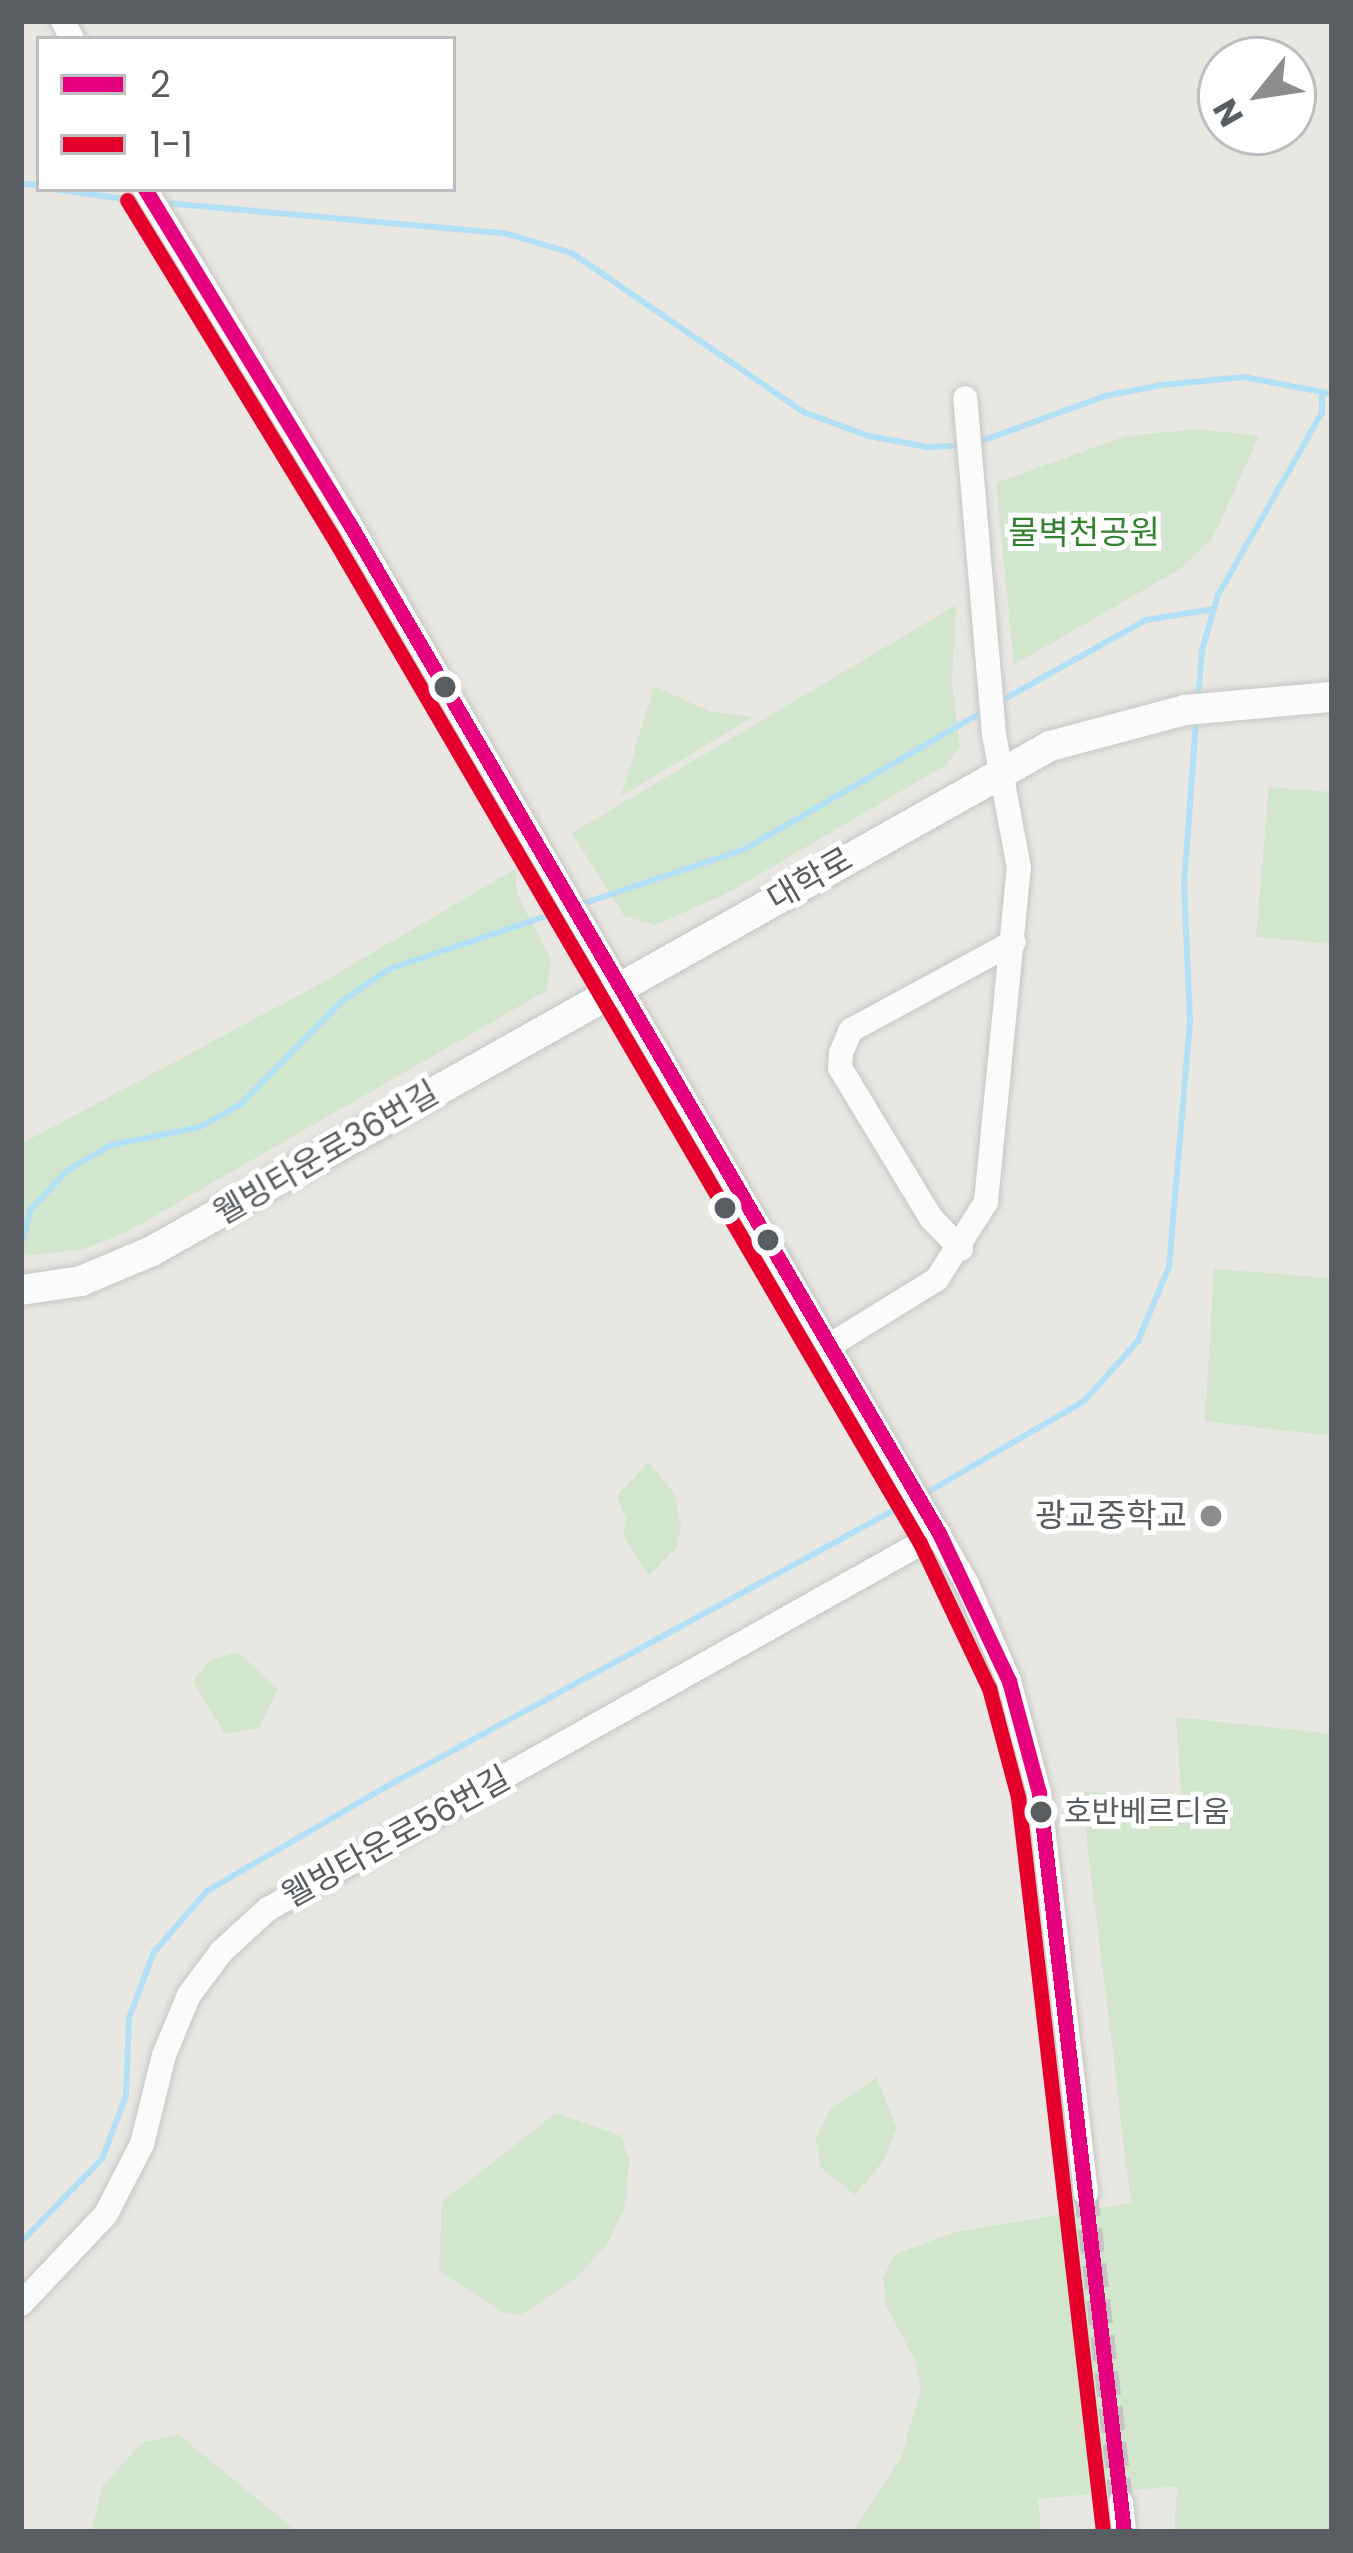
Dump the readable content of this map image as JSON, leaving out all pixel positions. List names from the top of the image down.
{
  "streets": {
    "street": ["대학로", "웰빙타운로36번길", "웰빙타운로56번길"]
  },
  "crossings": [
    ["대학로", "웰빙타운로36번길"]
  ],
  "parks": ["물벽천공원"],
  "places": ["광교중학교", "호반베르디움"],
  "lines": ["transit line 2", "transit line 1-1"],
  "legend": ["2", "1-1"],
  "north": "bottom left"
}
